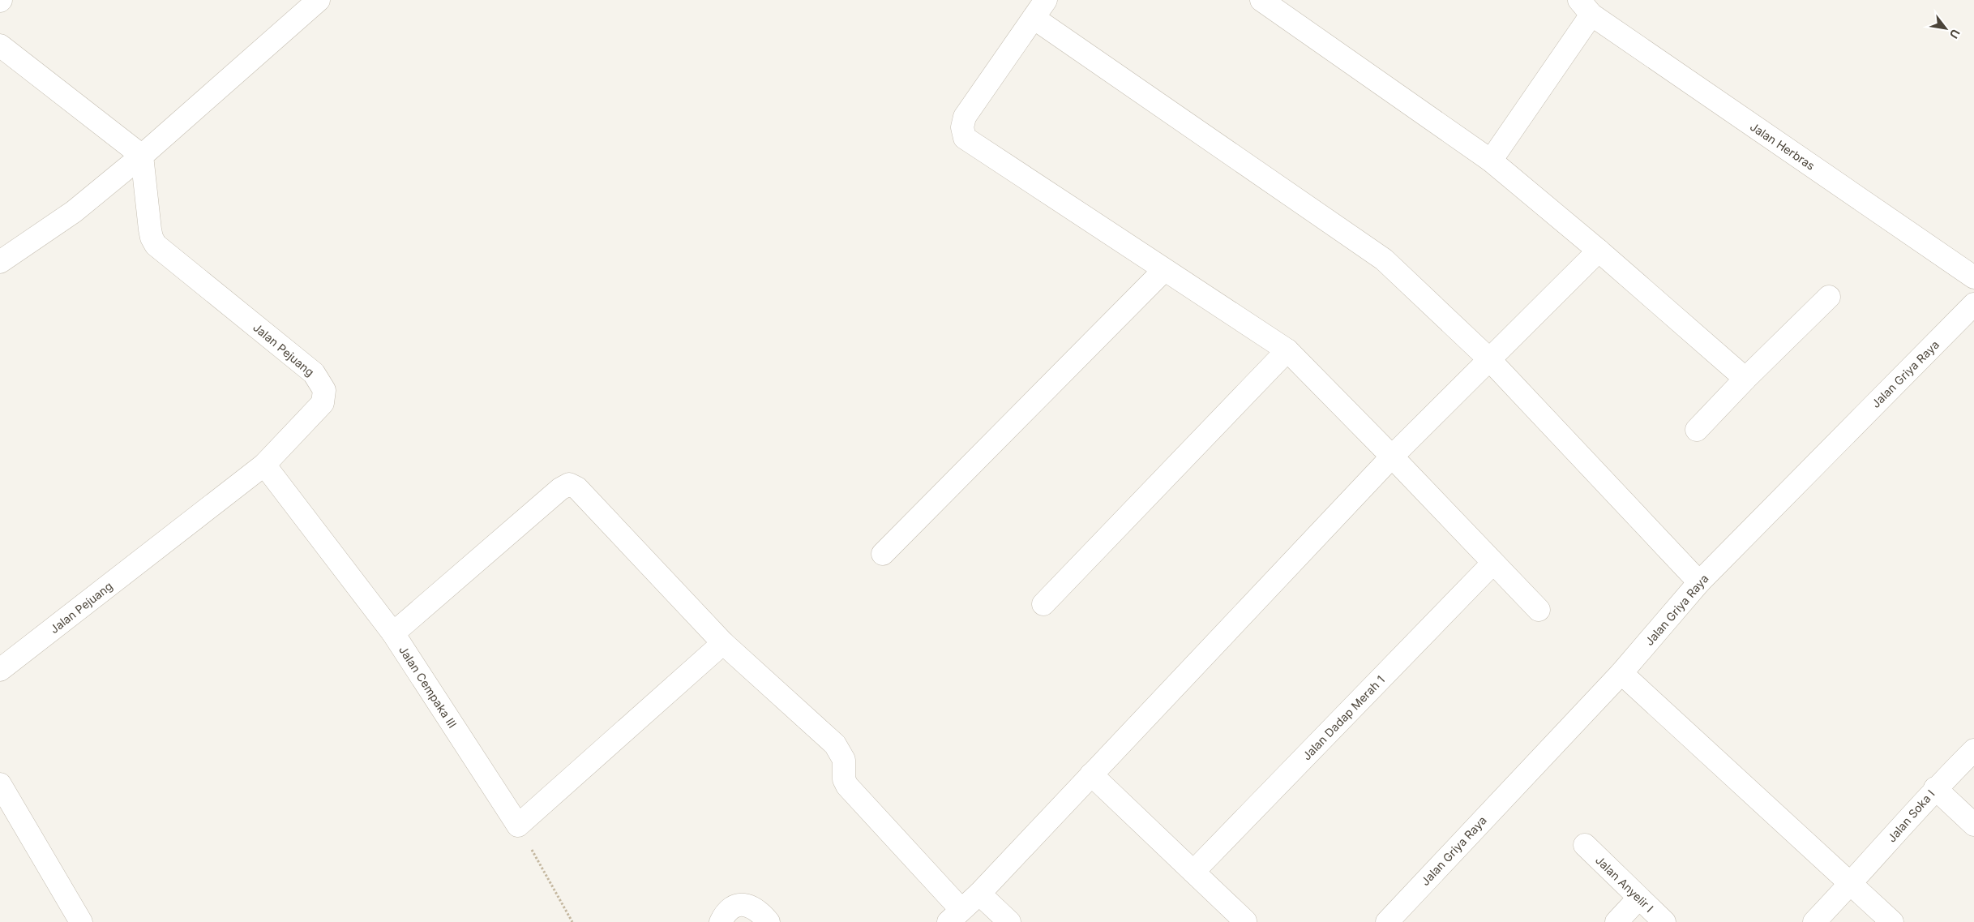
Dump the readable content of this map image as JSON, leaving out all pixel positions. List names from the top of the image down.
{
  "streets": {
    "street": [
      "Jalan Herbras",
      "Jalan Pejuang",
      "Jalan Griya Raya",
      "Jalan Cempaka III",
      "Jalan Dadap Merah 1",
      "Jalan Soka I",
      "Jalan Anyelir I"
    ]
  },
  "crossings": [
    ["Jalan Pejuang", "Jalan Cempaka III"]
  ],
  "north": "bottom right"
}
